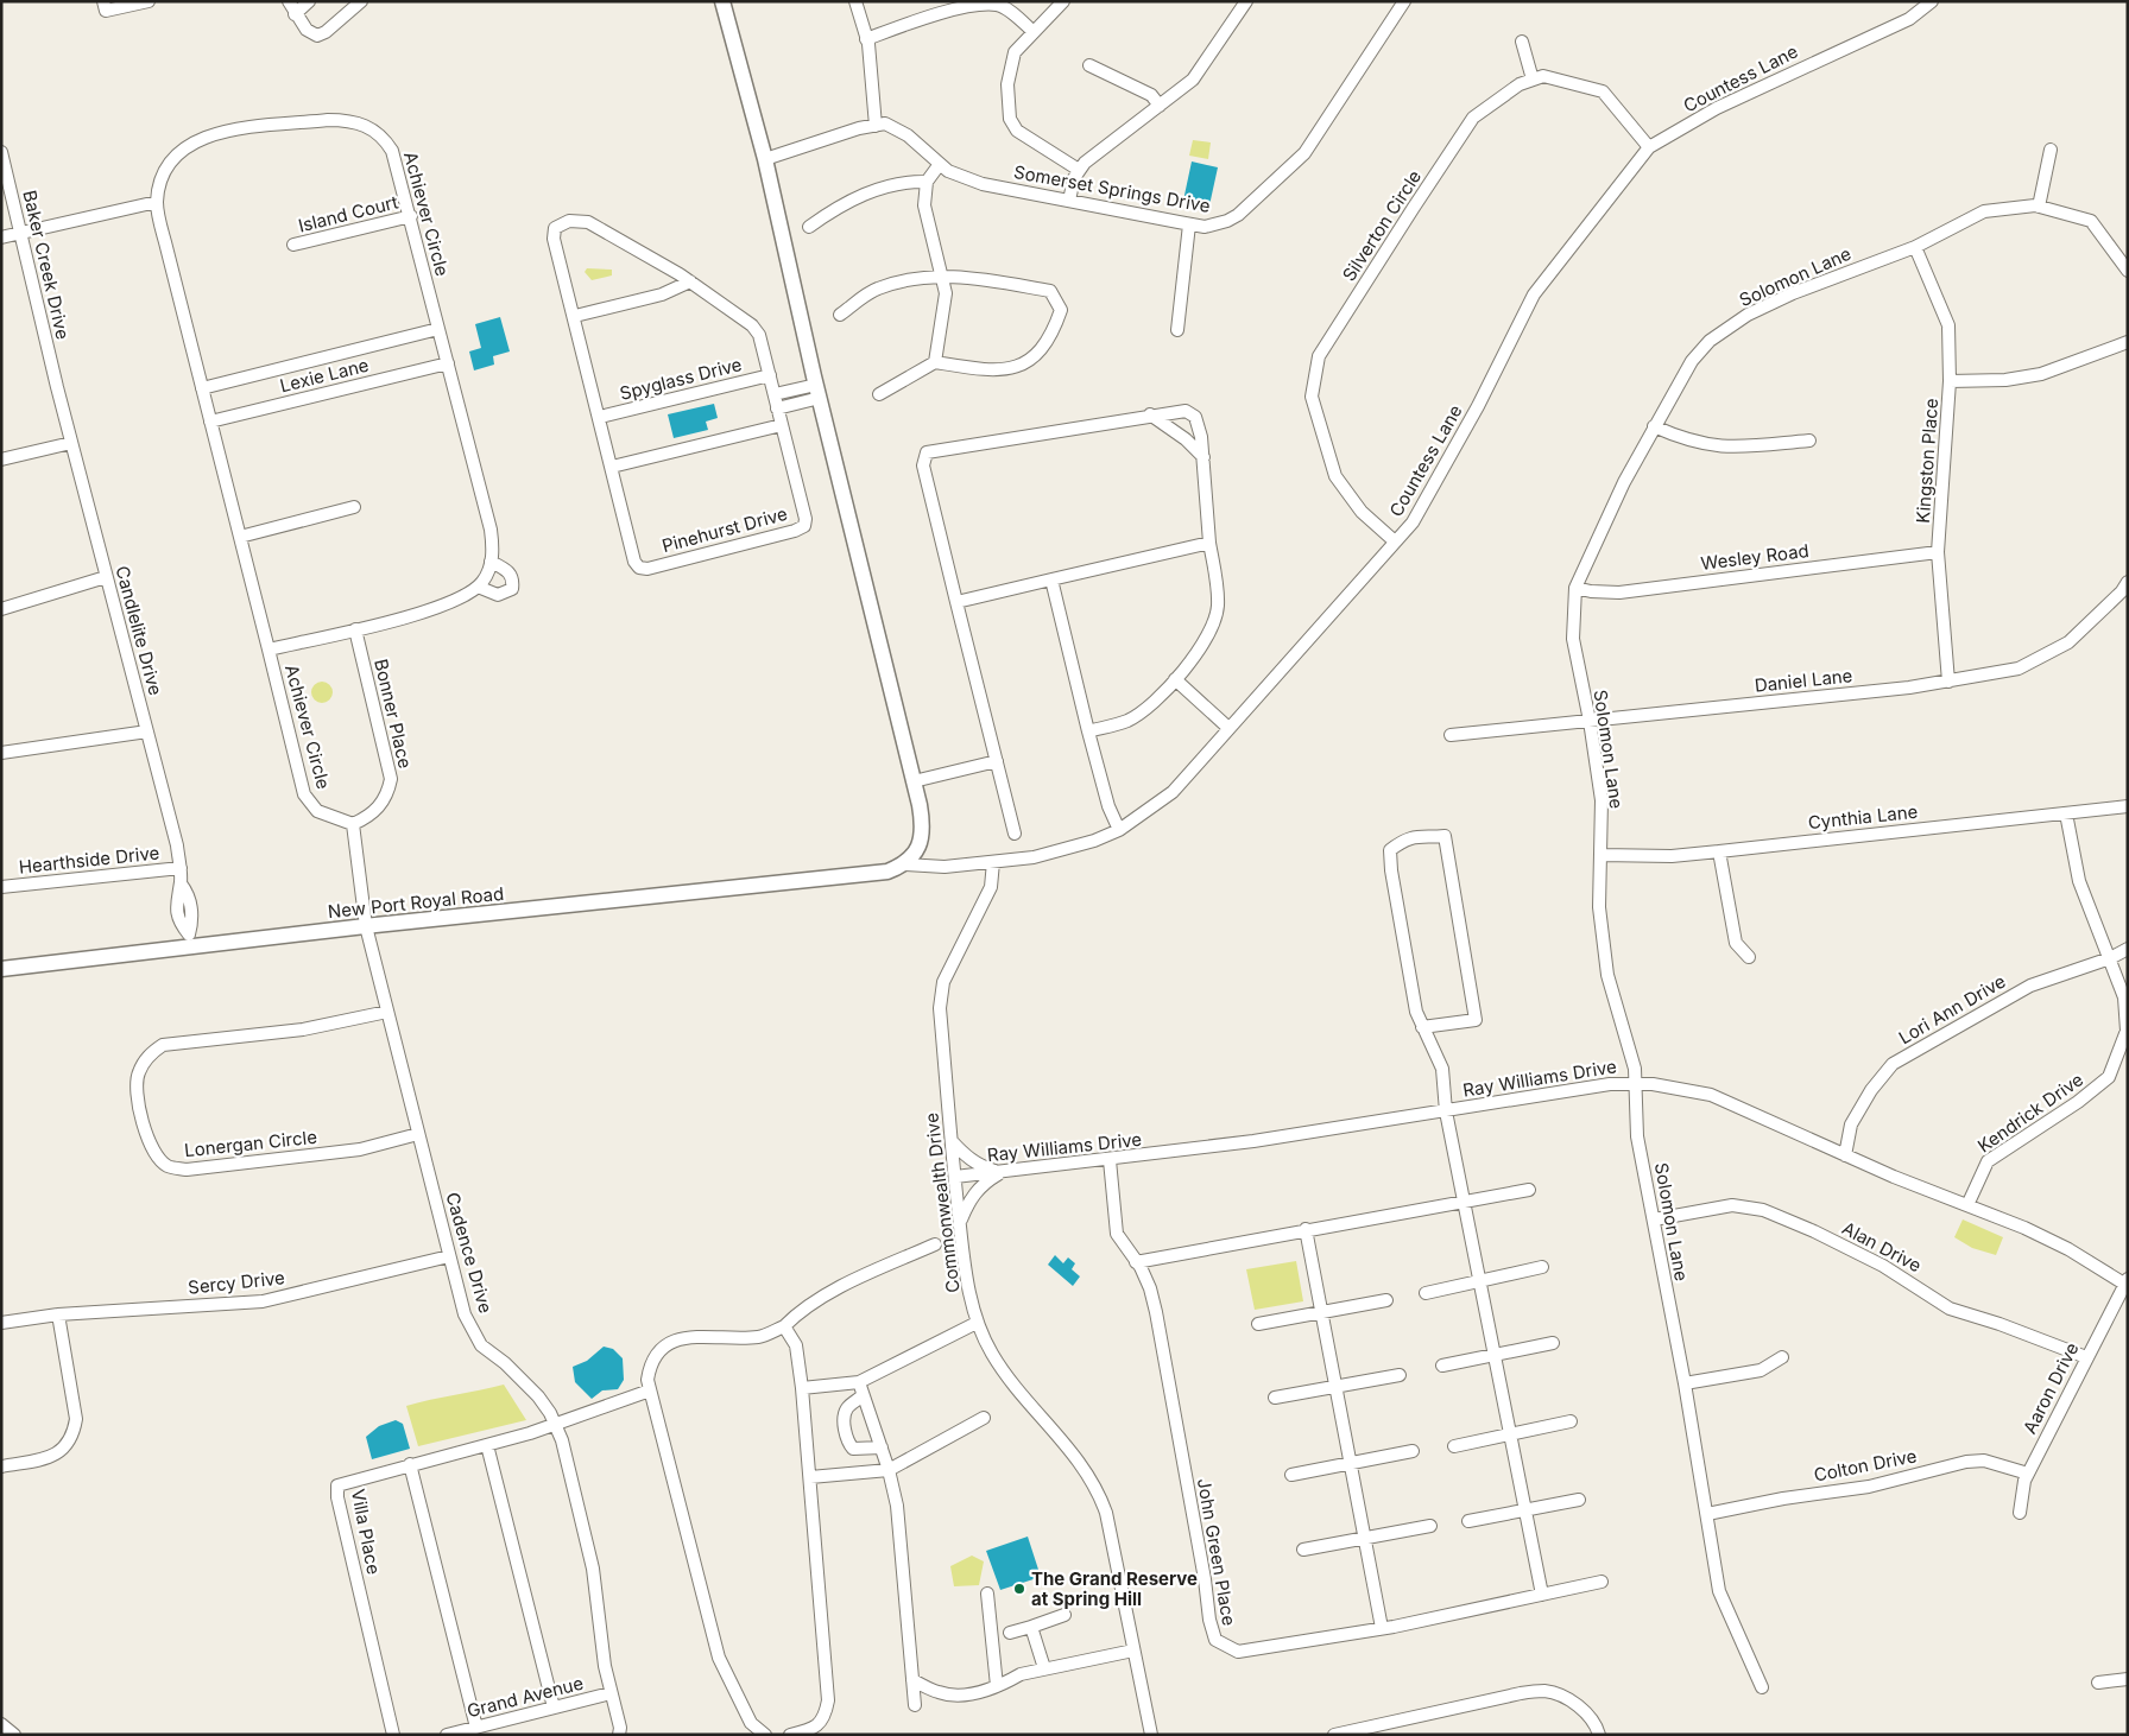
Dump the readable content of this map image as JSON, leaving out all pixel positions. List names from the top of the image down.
{
  "streets": {
    "main road": ["New Port Royal Road"],
    "street": [
      "Countess Lane",
      "Somerset Springs Drive",
      "Island Court",
      "Achiever Circle",
      "Silverton Circle",
      "Baker Creek Drive",
      "Solomon Lane",
      "Lexie Lane",
      "Spyglass Drive",
      "Kingston Place",
      "Pinehurst Drive",
      "Wesley Road",
      "Candlelite Drive",
      "Daniel Lane",
      "Bonner Place",
      "Cynthia Lane",
      "Hearthside Drive",
      "Lori Ann Drive",
      "Ray Williams Drive",
      "Kendrick Drive",
      "Lonergan Circle",
      "Commonwealth Drive",
      "Alan Drive",
      "Cadence Drive",
      "Sercy Drive",
      "Aaron Drive",
      "Colton Drive",
      "Villa Place",
      "John Green Place",
      "Grand Avenue"
    ]
  },
  "crossings": [
    ["Countess Lane", "Silverton Circle"],
    ["Countess Lane", "New Port Royal Road"],
    ["Countess Lane", "Commonwealth Drive"],
    ["Island Court", "Achiever Circle"],
    ["Achiever Circle", "Lexie Lane"],
    ["Achiever Circle", "Bonner Place"],
    ["Baker Creek Drive", "Candlelite Drive"],
    ["Solomon Lane", "Kingston Place"],
    ["Solomon Lane", "Wesley Road"],
    ["Solomon Lane", "Daniel Lane"],
    ["Solomon Lane", "Cynthia Lane"],
    ["Solomon Lane", "Ray Williams Drive"],
    ["Solomon Lane", "Alan Drive"],
    ["Solomon Lane", "Colton Drive"],
    ["Spyglass Drive", "Pinehurst Drive"],
    ["Kingston Place", "Wesley Road"],
    ["Kingston Place", "Daniel Lane"],
    ["Candlelite Drive", "Hearthside Drive"],
    ["Candlelite Drive", "New Port Royal Road"],
    ["Cynthia Lane", "Kendrick Drive"],
    ["New Port Royal Road", "Cadence Drive"],
    ["Lori Ann Drive", "Ray Williams Drive"],
    ["Lori Ann Drive", "Kendrick Drive"],
    ["Ray Williams Drive", "Kendrick Drive"],
    ["Ray Williams Drive", "Commonwealth Drive"],
    ["Ray Williams Drive", "Aaron Drive"],
    ["Ray Williams Drive", "John Green Place"],
    ["Lonergan Circle", "Cadence Drive"],
    ["Alan Drive", "Aaron Drive"],
    ["Cadence Drive", "Sercy Drive"],
    ["Cadence Drive", "Villa Place"],
    ["Cadence Drive", "Grand Avenue"],
    ["Aaron Drive", "Colton Drive"]
  ],
  "places": ["The Grand Reserve at Spring Hill"]
}
